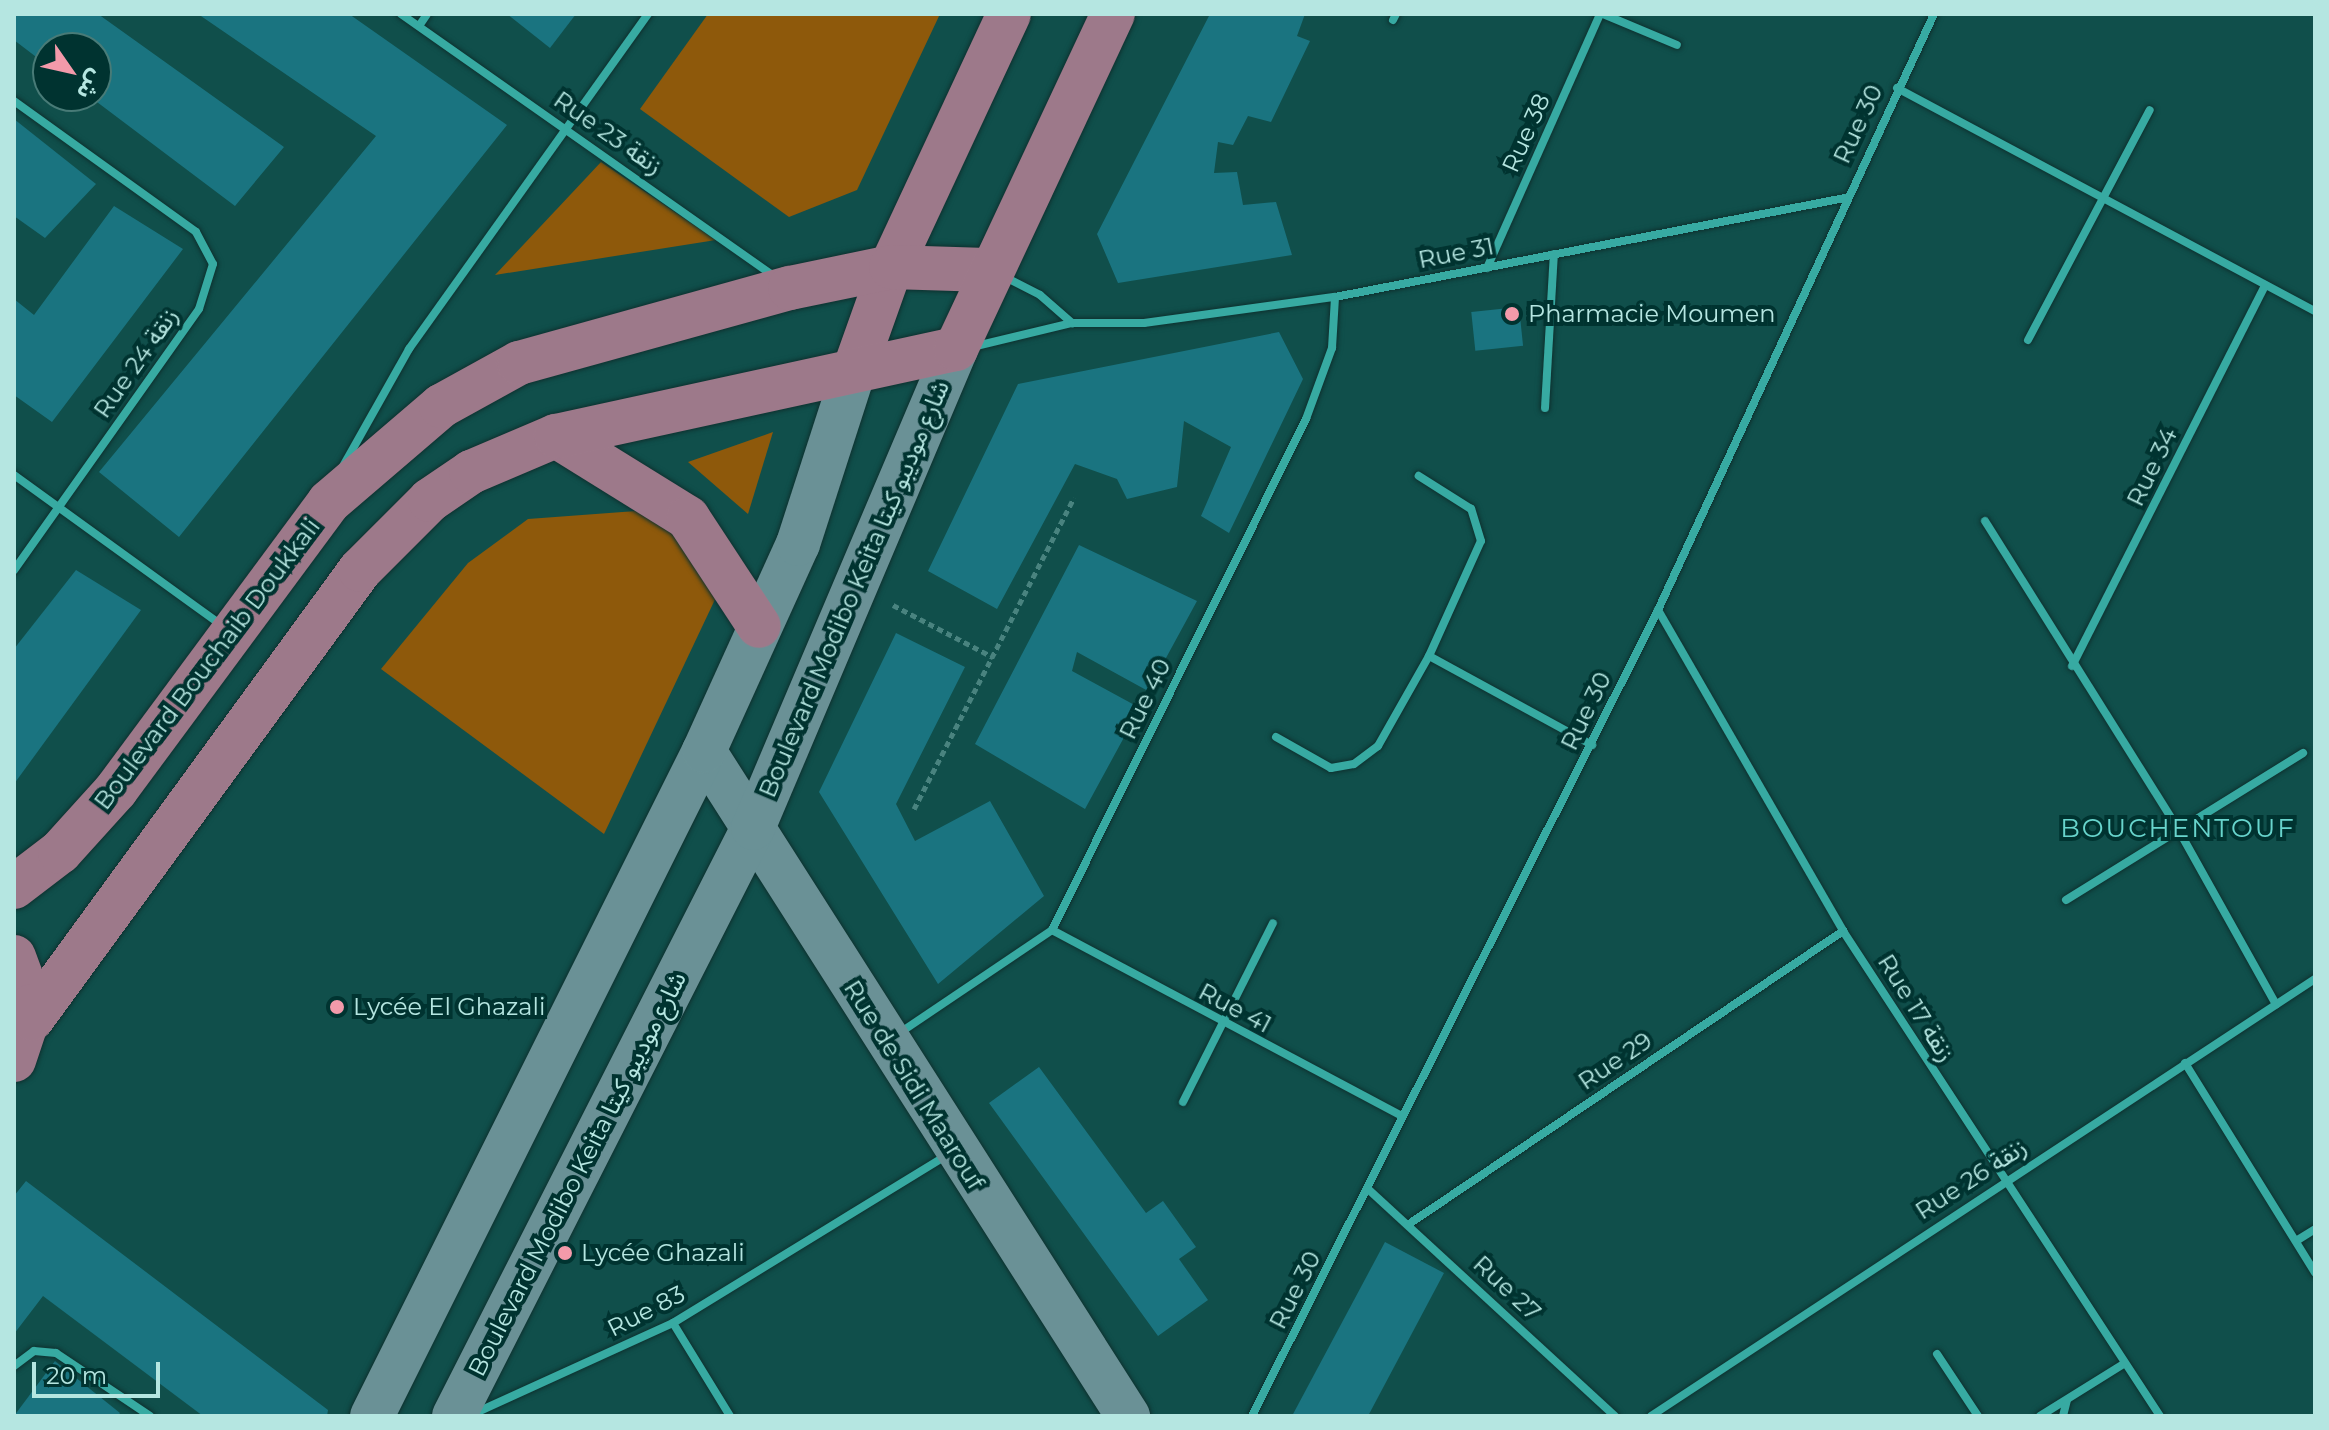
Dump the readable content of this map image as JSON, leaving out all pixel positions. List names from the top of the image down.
{
  "streets": {
    "main road": ["Boulevard Modibo Keita شارع موديبو كيتا", "Boulevard Bouchaib Doukkali", "Rue de Sidi Maarouf"],
    "street": [
      "Rue 30",
      "Rue 23 زنقة",
      "Rue 38",
      "Rue 31",
      "Rue 24 زنقة",
      "Rue 34",
      "Rue 40",
      "Rue 41",
      "Rue 17 زنقة",
      "Rue 29",
      "Rue 26 زنقة",
      "Rue 27",
      "Rue 83"
    ]
  },
  "crossings": [
    ["Rue 30", "Rue 31"],
    ["Rue 30", "Rue 41"],
    ["Rue 30", "Rue 17 زنقة"],
    ["Rue 30", "Rue 27"],
    ["Rue 23 زنقة", "Boulevard Bouchaib Doukkali"],
    ["Rue 38", "Rue 31"],
    ["Rue 31", "Boulevard Modibo Keita شارع موديبو كيتا"],
    ["Rue 31", "Rue 40"],
    ["Boulevard Modibo Keita شارع موديبو كيتا", "Boulevard Bouchaib Doukkali"],
    ["Boulevard Modibo Keita شارع موديبو كيتا", "Rue de Sidi Maarouf"],
    ["Rue 40", "Rue 41"],
    ["Rue 40", "Rue de Sidi Maarouf"],
    ["Rue 17 زنقة", "Rue 29"],
    ["Rue 17 زنقة", "Rue 26 زنقة"],
    ["Rue 29", "Rue 27"],
    ["Rue de Sidi Maarouf", "Rue 83"]
  ],
  "districts": ["BOUCHENTOUF"],
  "places": ["Pharmacie Moumen", "Lycée El Ghazali", "Lycée Ghazali"],
  "scale_bar": "20 m",
  "north": "bottom right"
}
